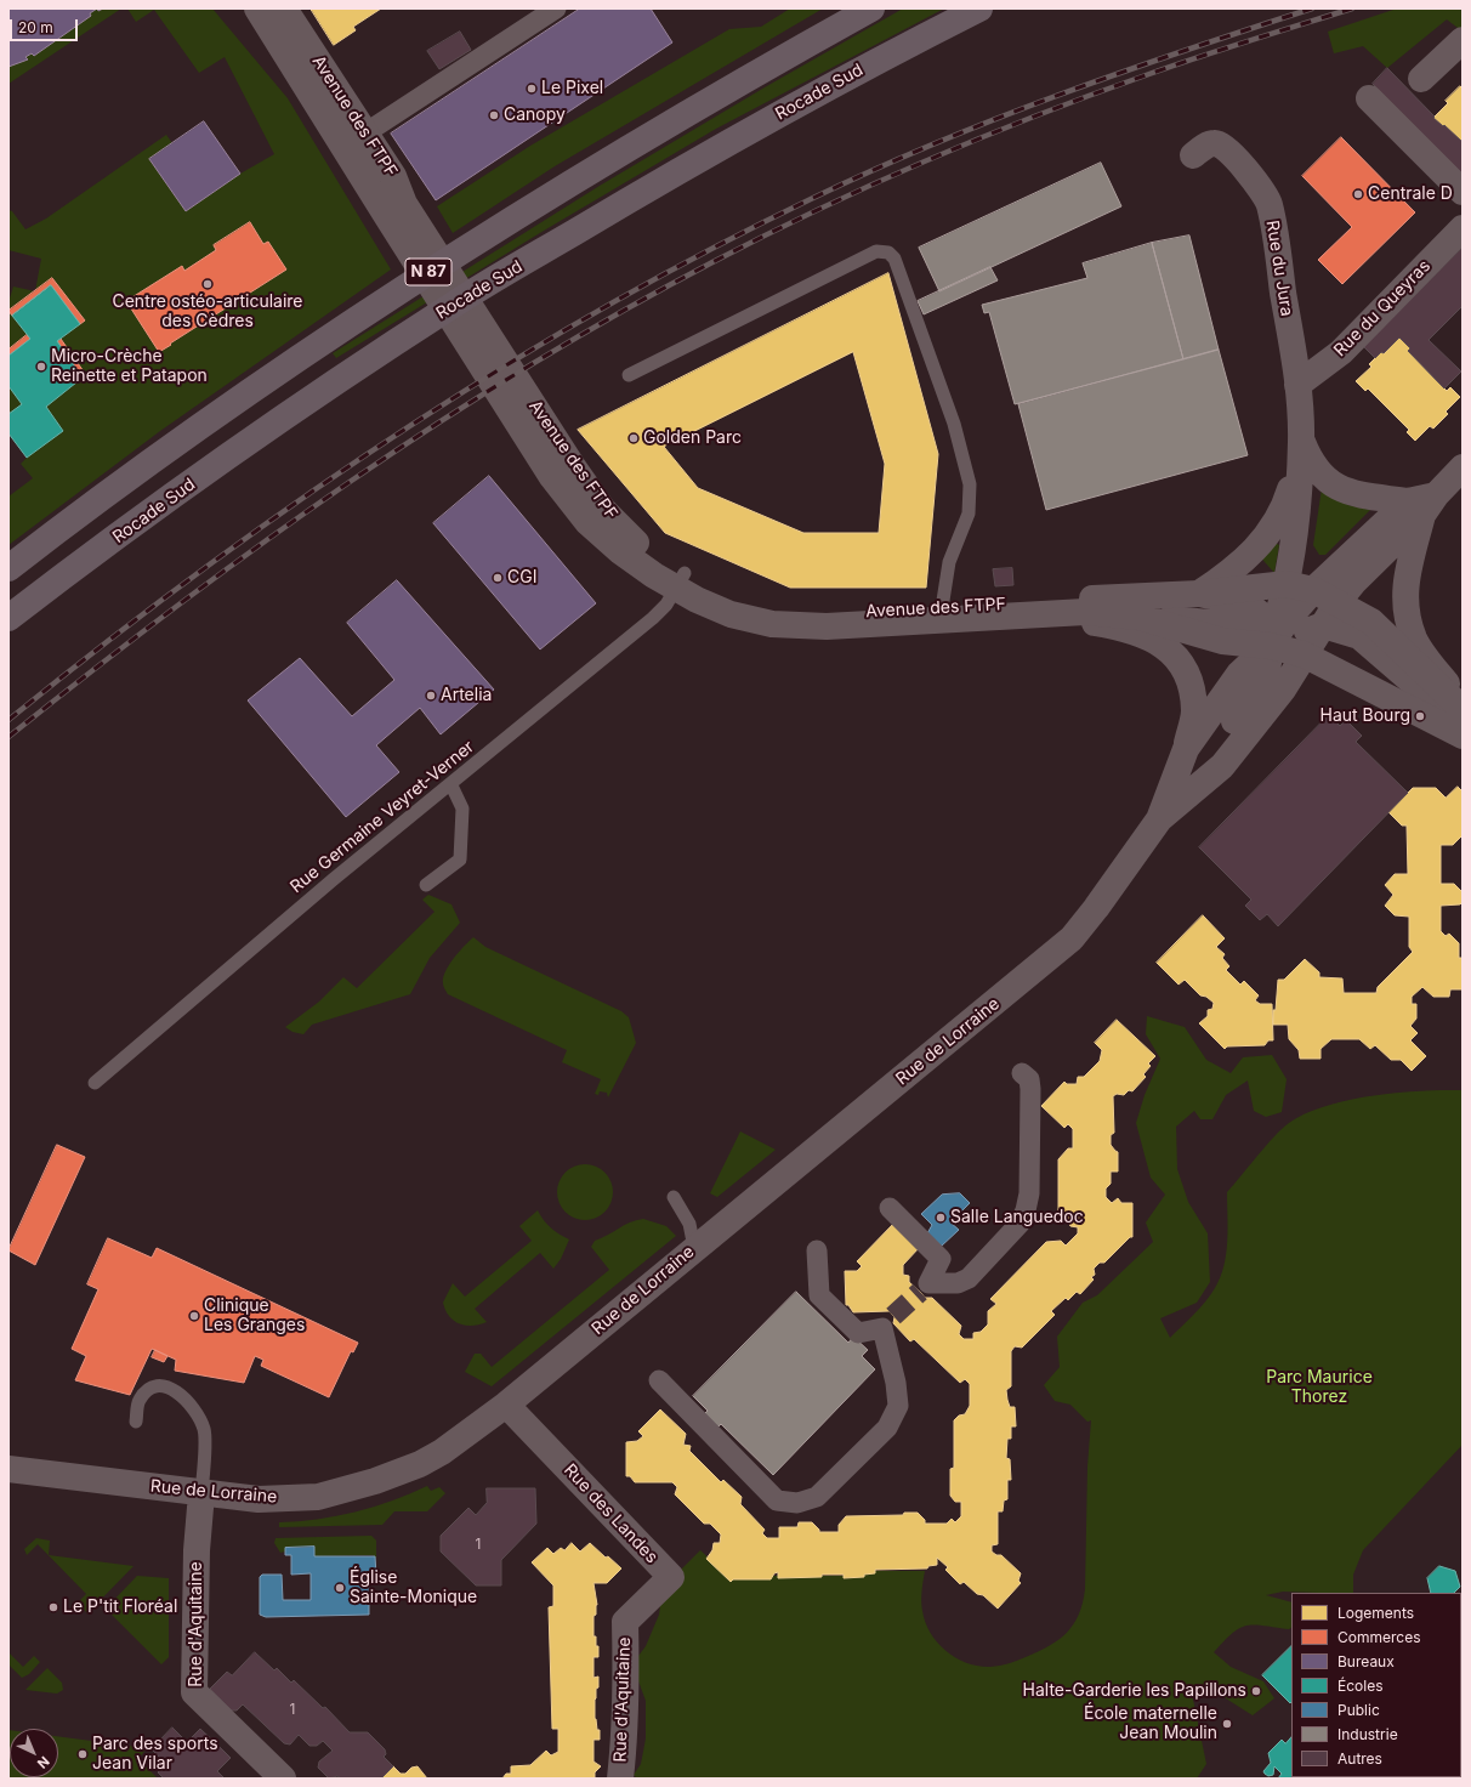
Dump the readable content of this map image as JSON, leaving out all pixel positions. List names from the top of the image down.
{
  "streets": {
    "highway": ["Rocade Sud", "N 87"],
    "street": [
      "Avenue des FTPF",
      "Rue du Jura",
      "Rue du Queyras",
      "Rue de Lorraine",
      "Rue des Landes",
      "Rue d'Aquitaine"
    ],
    "lane": ["Rue Germaine Veyret-Verner"]
  },
  "crossings": [
    ["Avenue des FTPF", "Rue du Jura"],
    ["Avenue des FTPF", "Rue Germaine Veyret-Verner"],
    ["Avenue des FTPF", "Rue de Lorraine"],
    ["Rue du Jura", "Rue du Queyras"],
    ["Rue du Jura", "Rue de Lorraine"],
    ["Rue de Lorraine", "Rue des Landes"],
    ["Rue de Lorraine", "Rue d'Aquitaine"],
    ["Rue des Landes", "Rue d'Aquitaine"]
  ],
  "parks": ["Parc Maurice Thorez"],
  "places": [
    "Le Pixel",
    "Canopy",
    "Centrale D",
    "Centre ostéo-articulaire des Cèdres",
    "Micro-Crèche Reinette et Patapon",
    "Golden Parc",
    "CGI",
    "Artelia",
    "Haut Bourg",
    "Salle Languedoc",
    "Clinique Les Granges",
    "Église Sainte-Monique",
    "Le P'tit Floréal",
    "Halte-Garderie les Papillons",
    "École maternelle Jean Moulin",
    "Parc des sports Jean Vilar"
  ],
  "house_numbers": ["1", "1"],
  "legend": [
    "Logements",
    "Commerces",
    "Bureaux",
    "Écoles",
    "Public",
    "Industrie",
    "Autres"
  ],
  "scale_bar": "20 m",
  "north": "bottom right"
}
